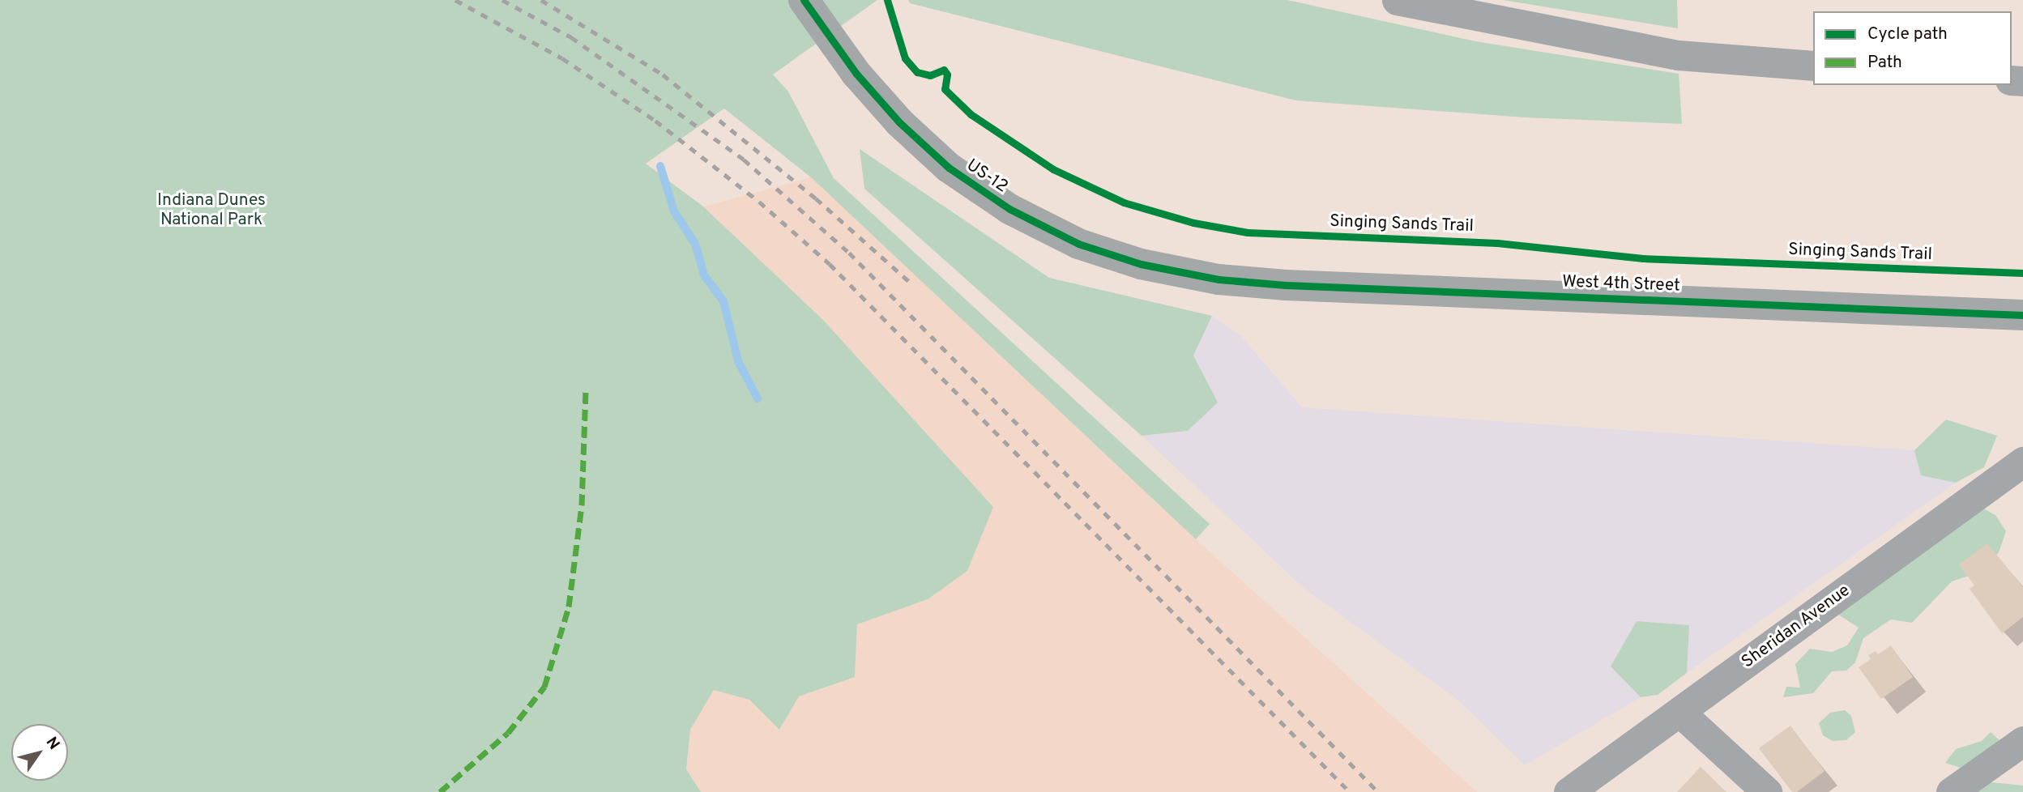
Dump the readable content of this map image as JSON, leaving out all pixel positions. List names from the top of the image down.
{
  "streets": {
    "main road": ["US-12", "West 4th Street"],
    "street": ["Sheridan Avenue"],
    "cycle path": ["Singing Sands Trail"]
  },
  "crossings": [
    ["US-12", "West 4th Street"]
  ],
  "parks": ["Indiana Dunes National Park"],
  "legend": ["Cycle path", "Path"],
  "north": "top right"
}
